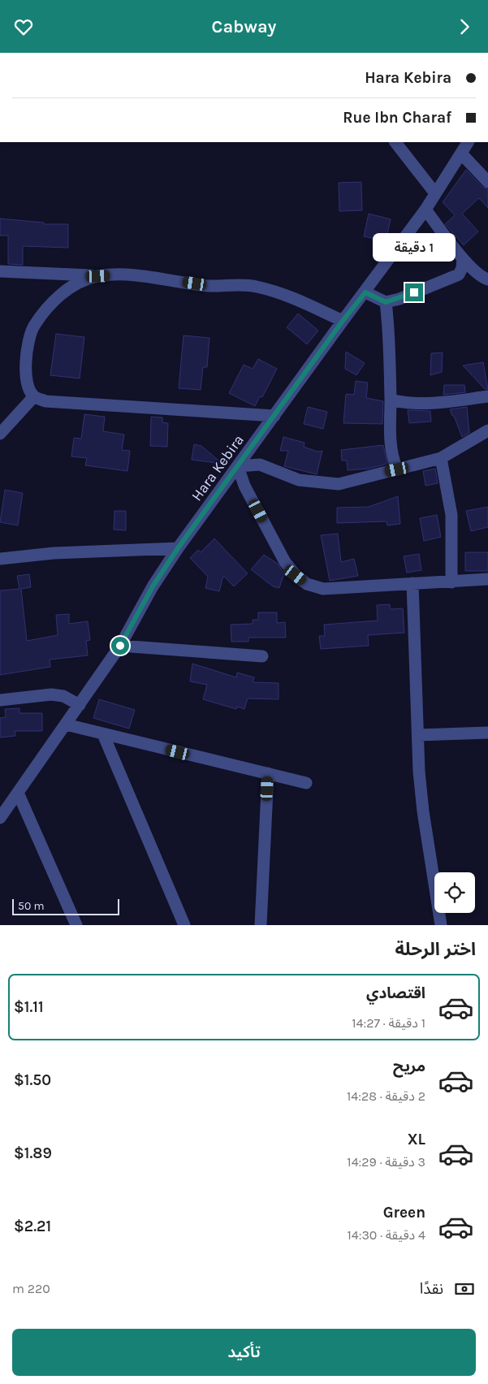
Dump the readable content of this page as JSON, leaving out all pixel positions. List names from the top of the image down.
{
  "streets": {
    "street": ["Hara Kebira"]
  },
  "scale_bar": "50 m",
  "page": {
    "header": "Cabway",
    "banner": ["Hara Kebira", "Rue Ibn Charaf"],
    "bubble": "1 دقيقة",
    "scale": "50 m",
    "heading": "اختر الرحلة",
    "list": [
      {
        "name": "اقتصادي",
        "note": "1 دقيقة · 14:27",
        "value": "$1.11"
      },
      {
        "name": "مريح",
        "note": "2 دقيقة · 14:28",
        "value": "$1.50"
      },
      {
        "name": "XL",
        "note": "3 دقيقة · 14:29",
        "value": "$1.89"
      },
      {
        "name": "Green",
        "note": "4 دقيقة · 14:30",
        "value": "$2.21"
      }
    ],
    "pay": ["نقدًا", "220 m"],
    "buttons": "تأكيد"
  }
}
